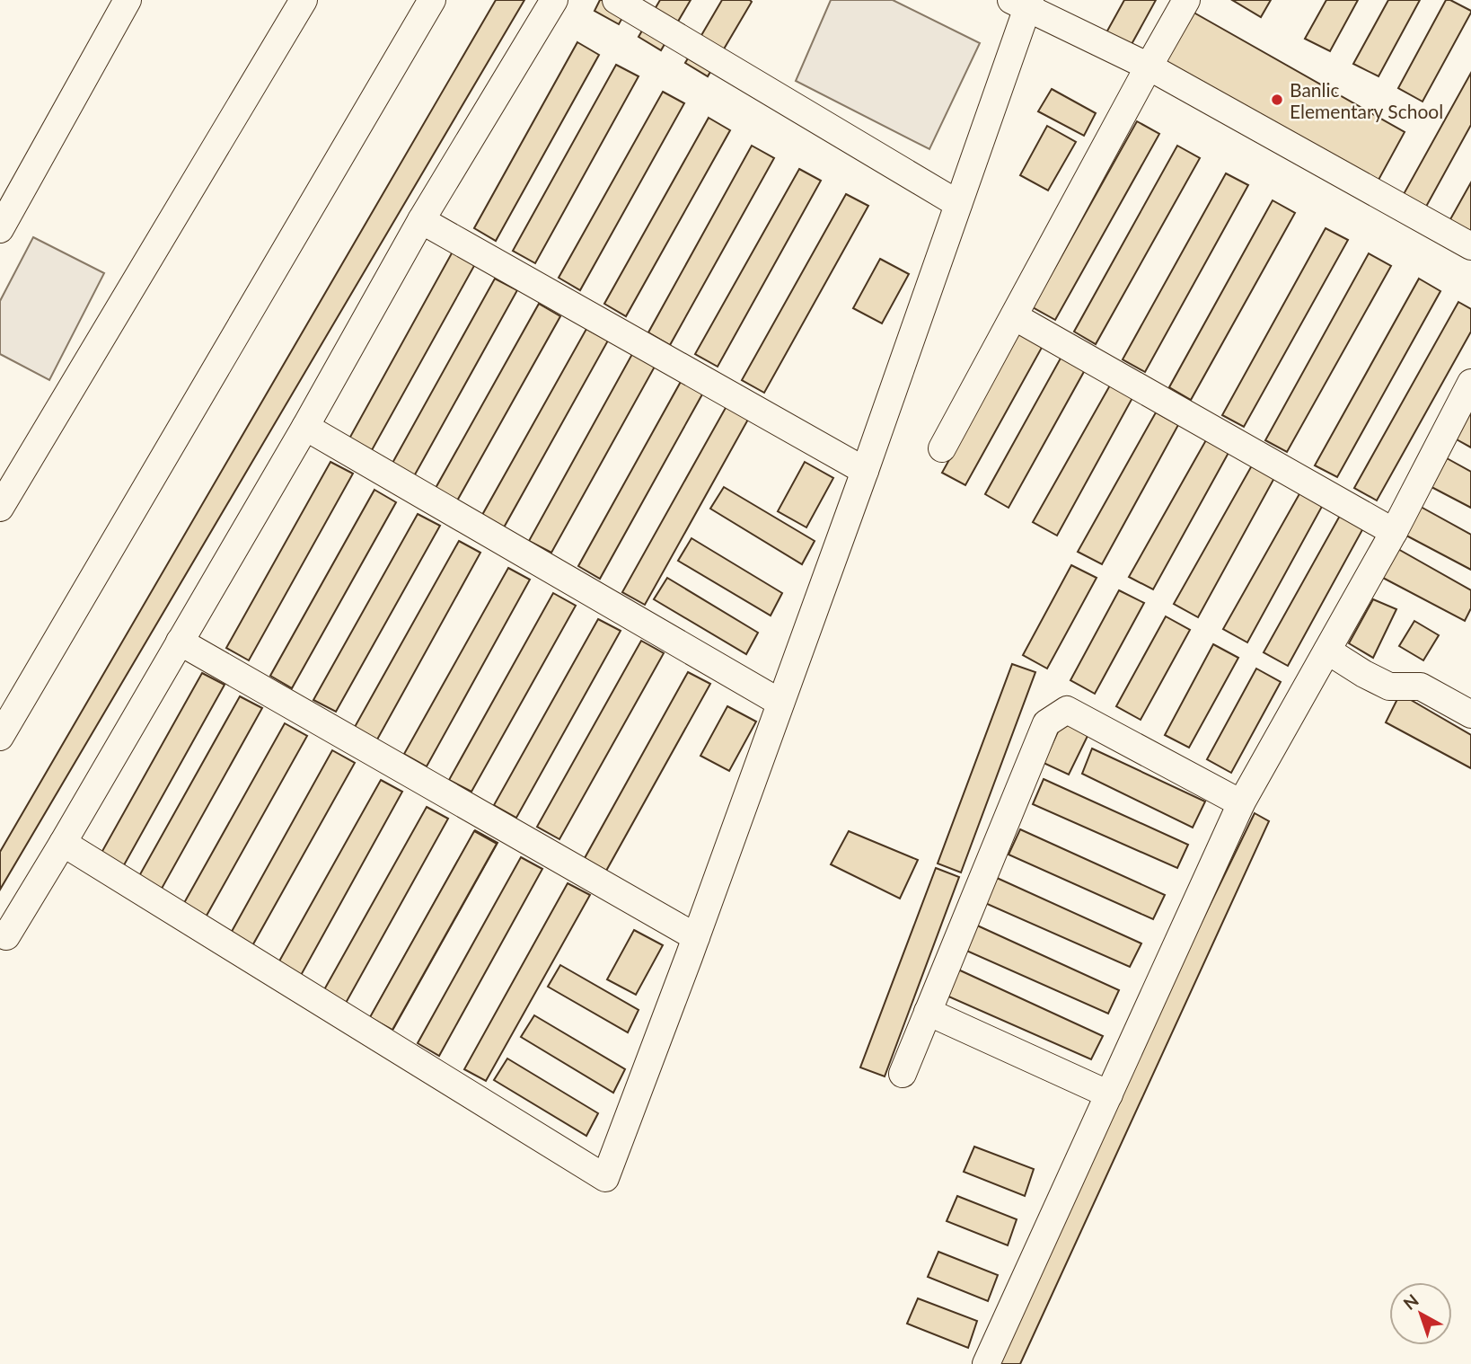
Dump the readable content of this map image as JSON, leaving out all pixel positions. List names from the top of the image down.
{
  "places": ["Banlic Elementary School"],
  "north": "top left"
}
